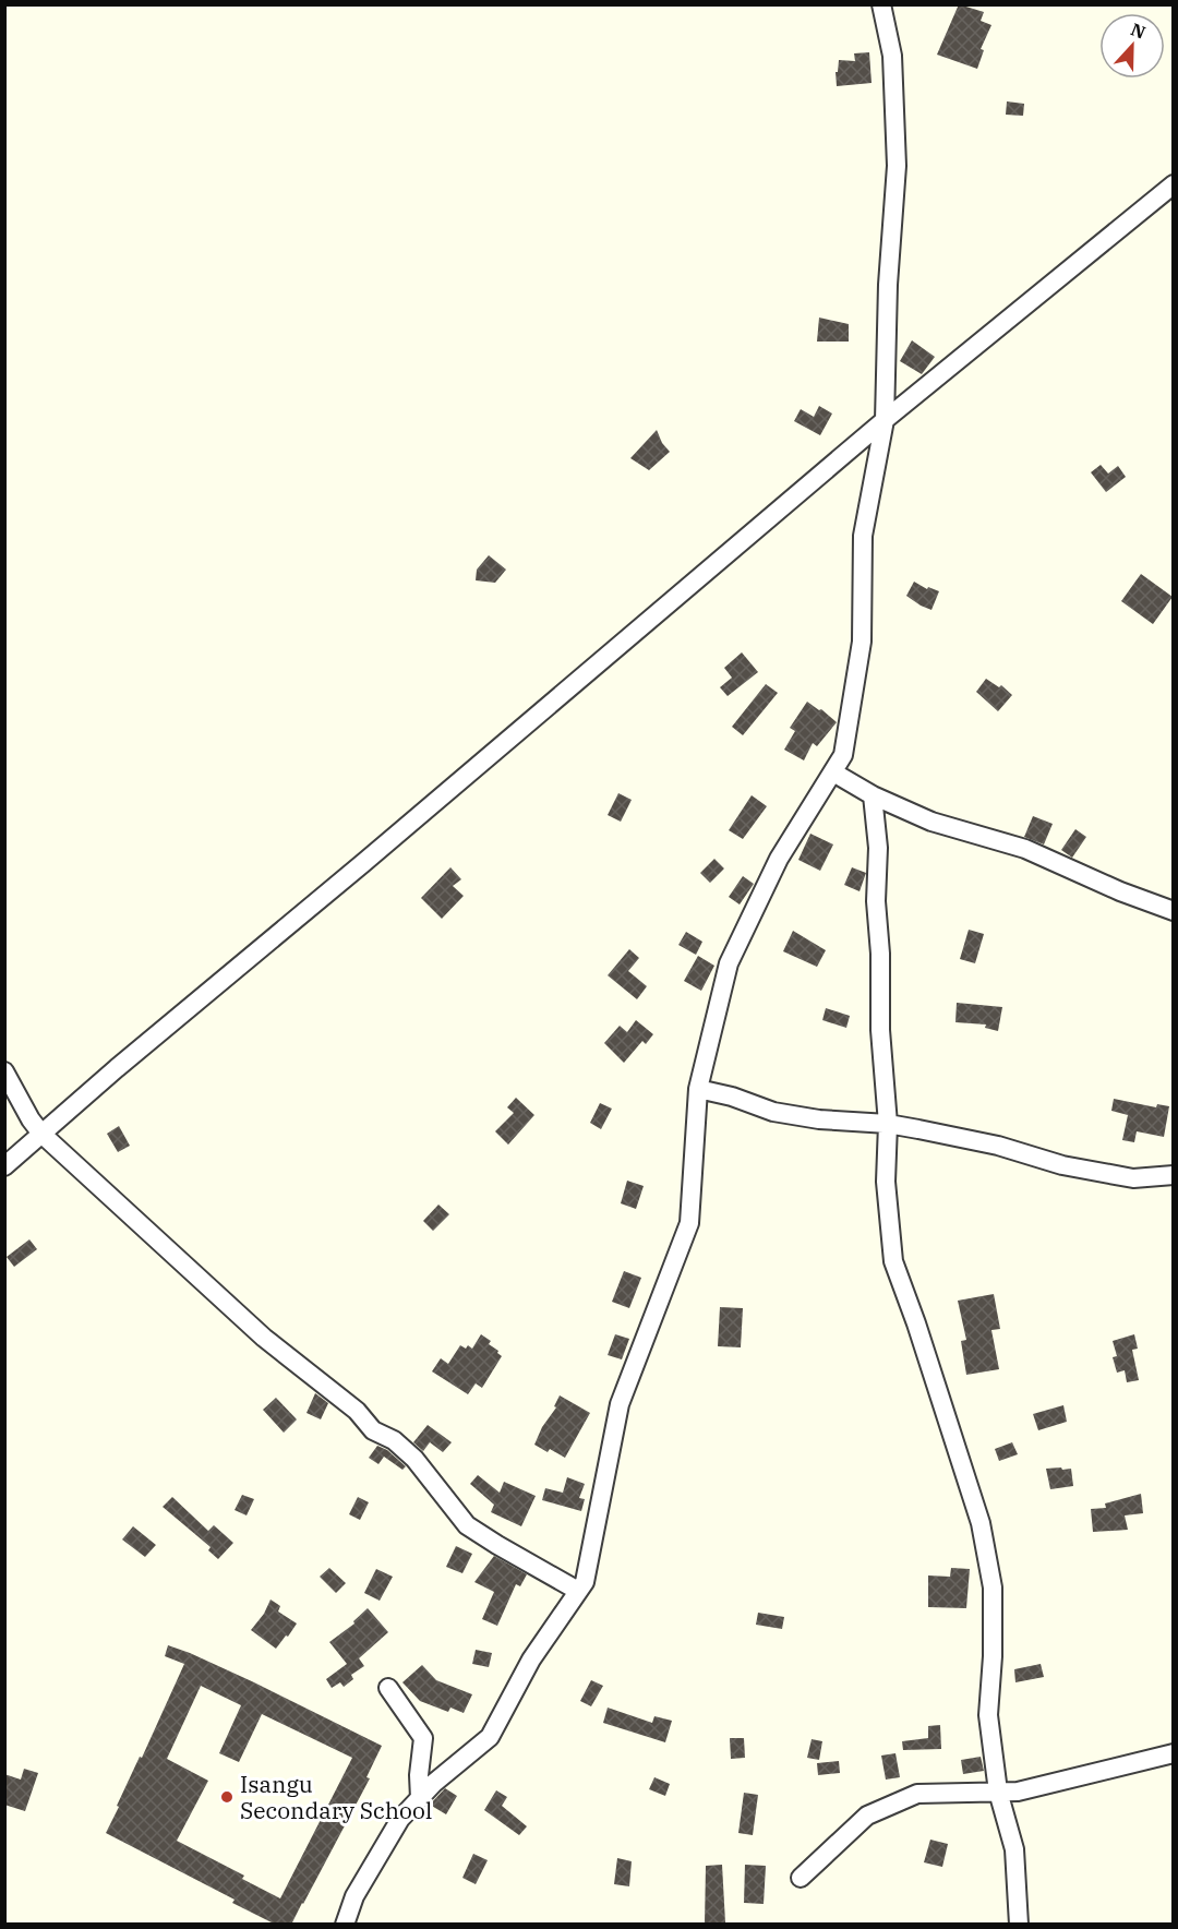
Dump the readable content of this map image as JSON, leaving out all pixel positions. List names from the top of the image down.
{
  "places": ["Isangu Secondary School"],
  "north": "top"
}
